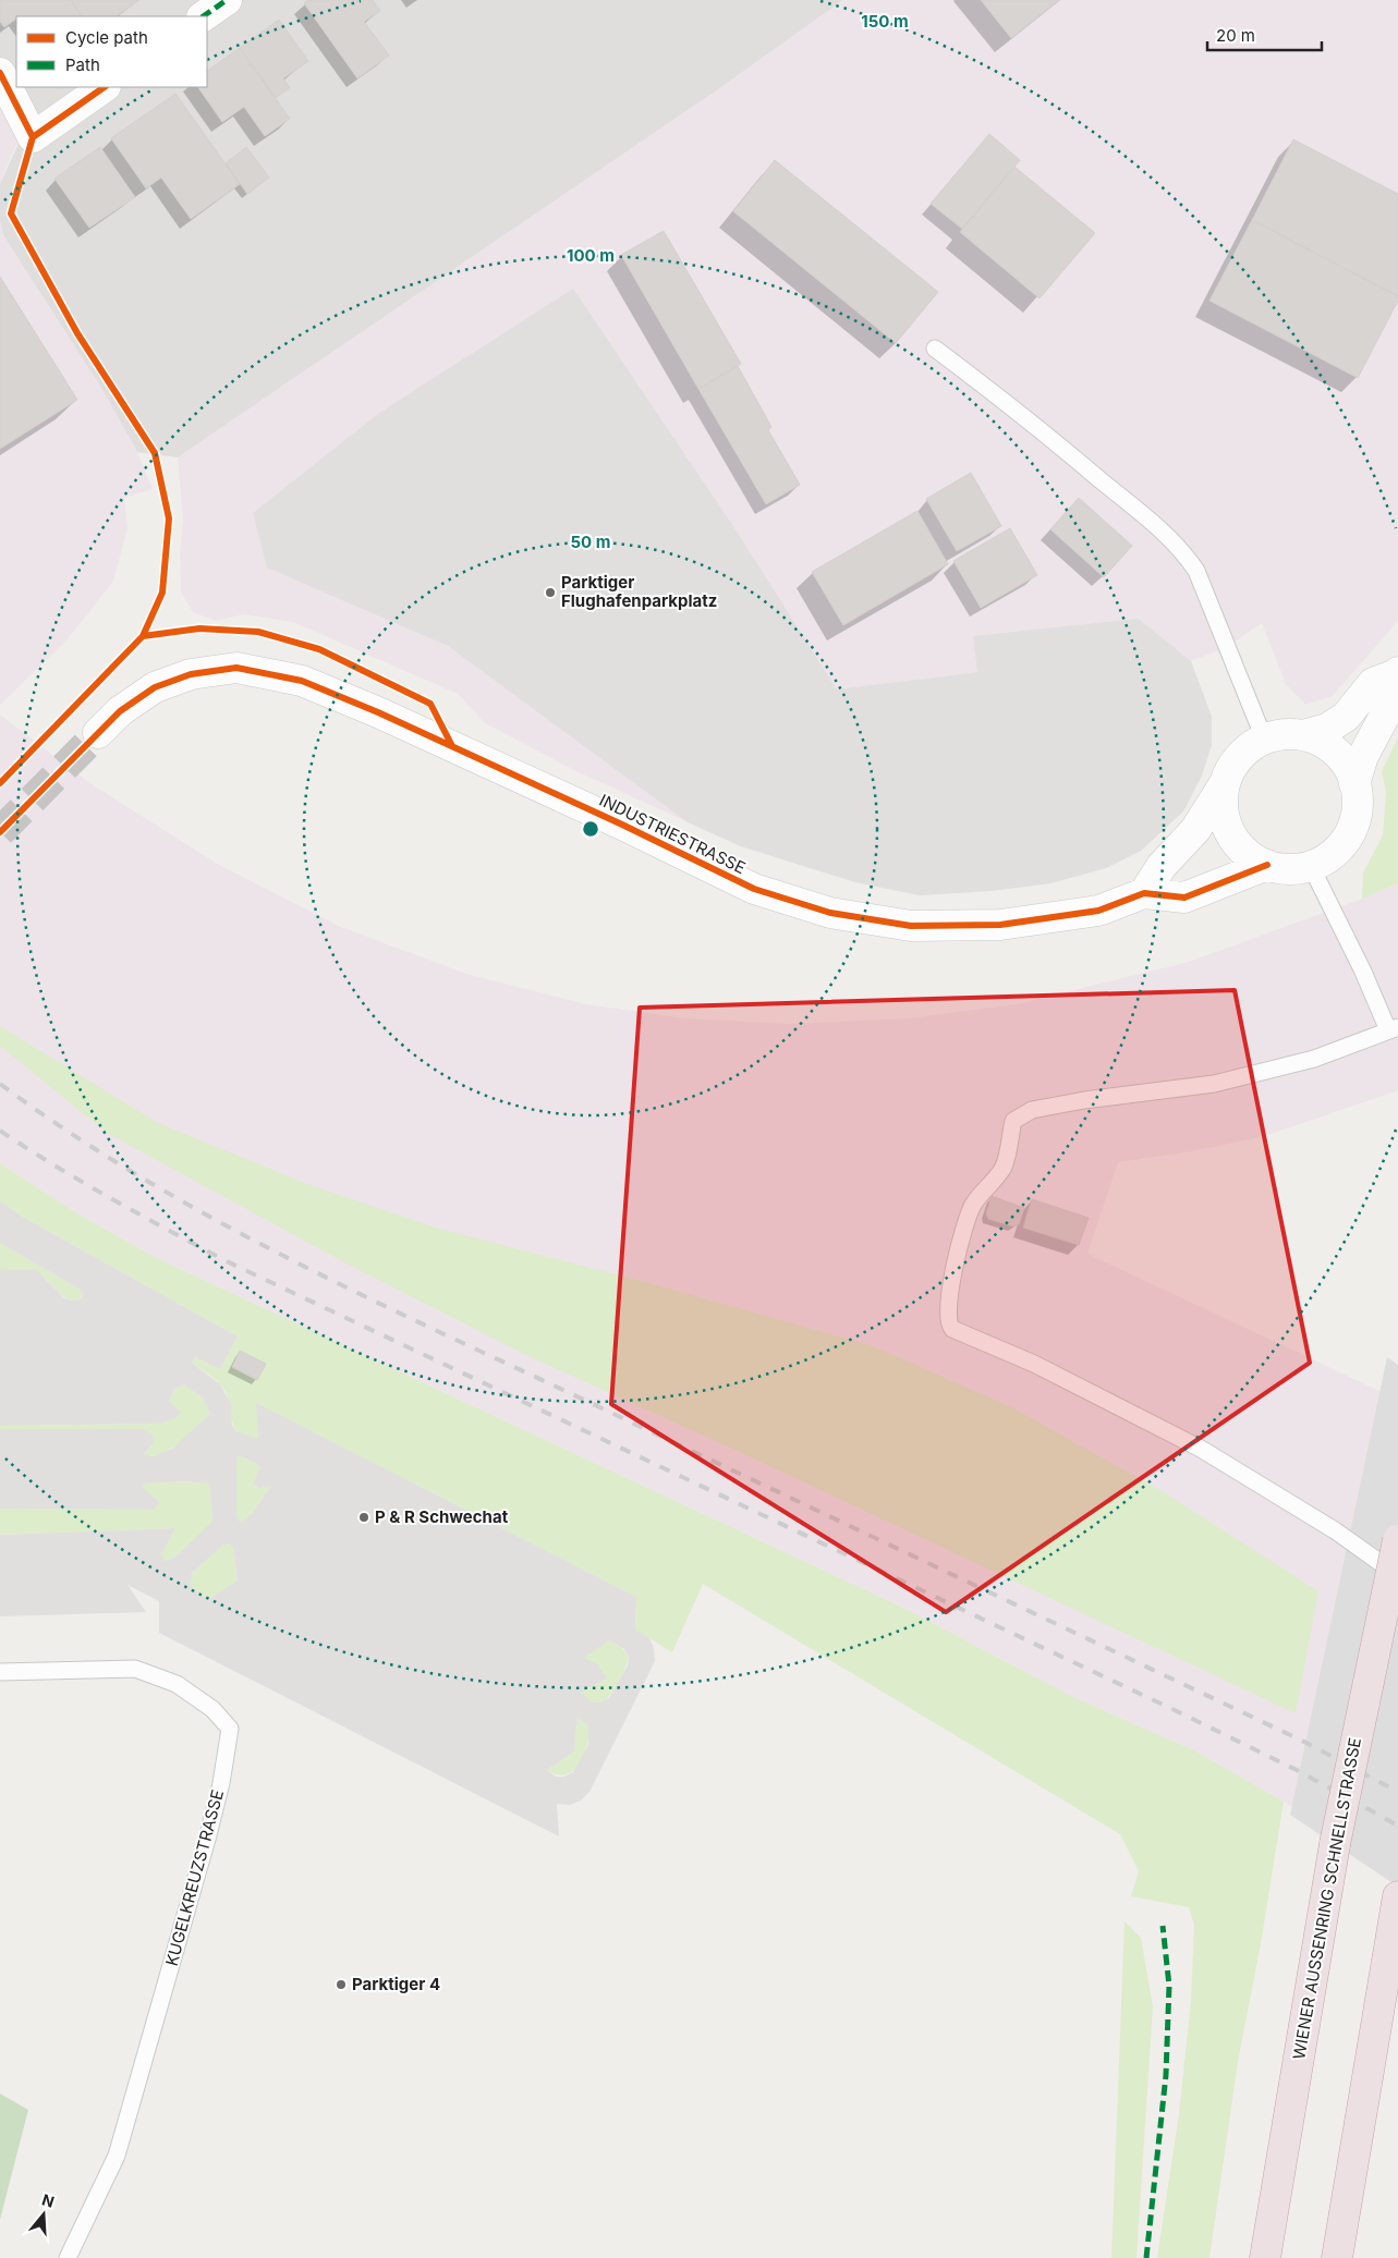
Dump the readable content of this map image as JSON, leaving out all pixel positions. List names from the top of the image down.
{
  "streets": {
    "highway": ["WIENER AUSSENRING SCHNELLSTRASSE"],
    "street": ["INDUSTRIESTRASSE"],
    "lane": ["KUGELKREUZSTRASSE"]
  },
  "places": ["Parktiger Flughafenparkplatz", "P & R Schwechat", "Parktiger 4"],
  "legend": ["Cycle path", "Path"],
  "scale_bar": "20 m",
  "north": "top",
  "rings": ["150 m", "100 m", "50 m"]
}
